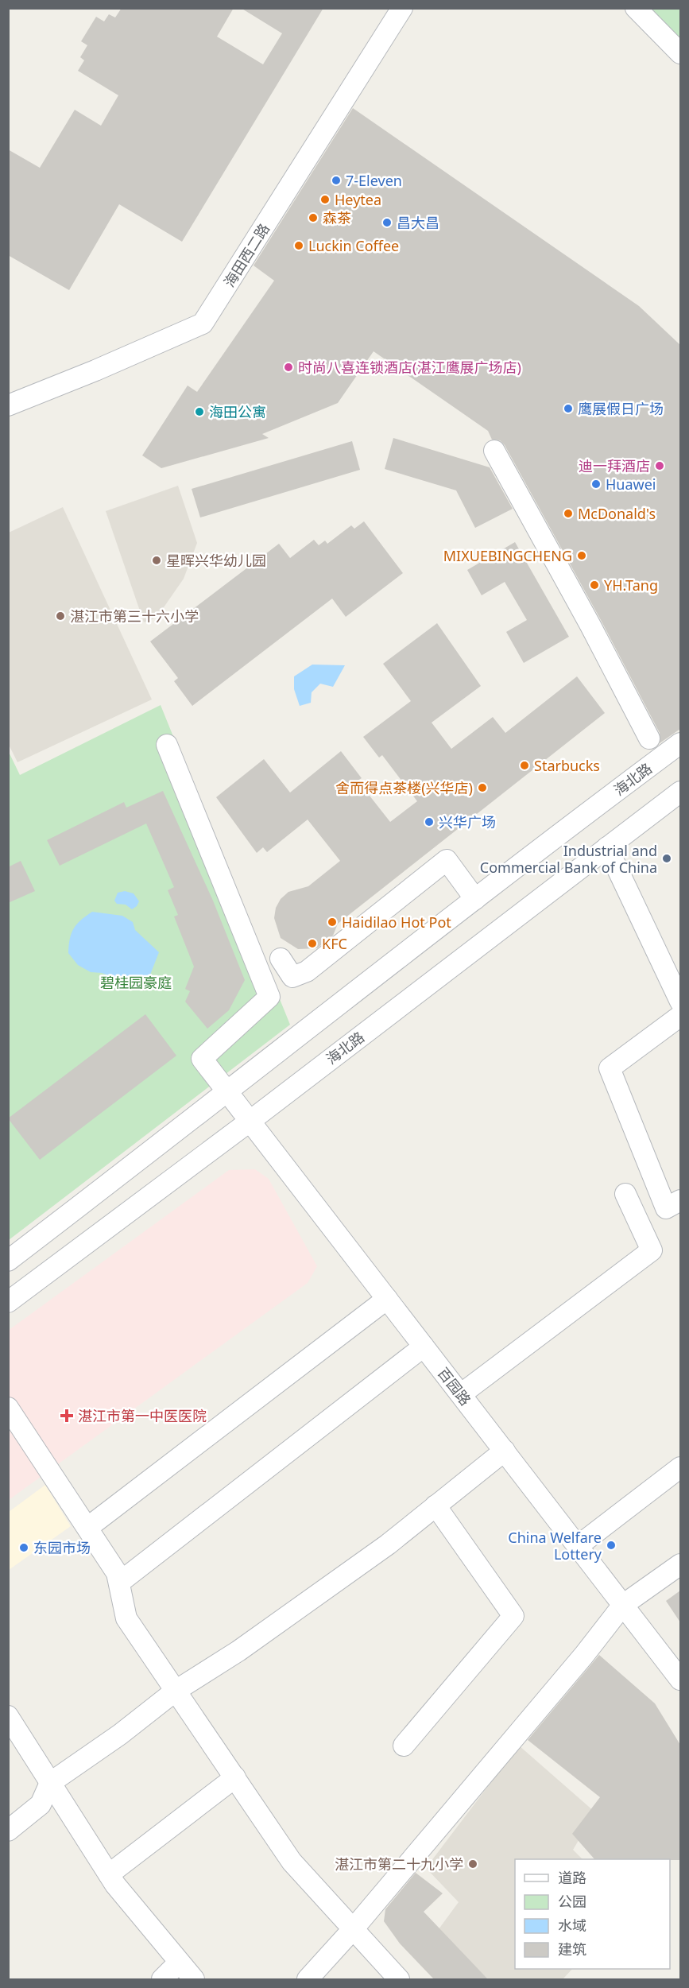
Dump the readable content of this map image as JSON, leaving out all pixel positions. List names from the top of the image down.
{
  "streets": {
    "street": ["海田西二路", "海北路", "百园路"]
  },
  "crossings": [
    ["海北路", "百园路"]
  ],
  "parks": ["碧桂园豪庭"],
  "places": {
    "other": [
      "7-Eleven",
      "Heytea",
      "森茶",
      "昌大昌",
      "Luckin Coffee",
      "时尚八喜连锁酒店(湛江鹰展广场店)",
      "鹰展假日广场",
      "海田公寓",
      "迪一拜酒店",
      "Huawei",
      "McDonald's",
      "MIXUEBINGCHENG",
      "星晖兴华幼儿园",
      "YH.Tang",
      "湛江市第三十六小学",
      "Starbucks",
      "舍而得点茶楼(兴华店)",
      "兴华广场",
      "Industrial and Commercial Bank of China",
      "Haidilao Hot Pot",
      "KFC",
      "China Welfare Lottery",
      "东园市场",
      "湛江市第二十九小学"
    ],
    "health": ["湛江市第一中医医院"]
  },
  "legend": [
    "道路",
    "公园",
    "水域",
    "建筑"
  ]
}
